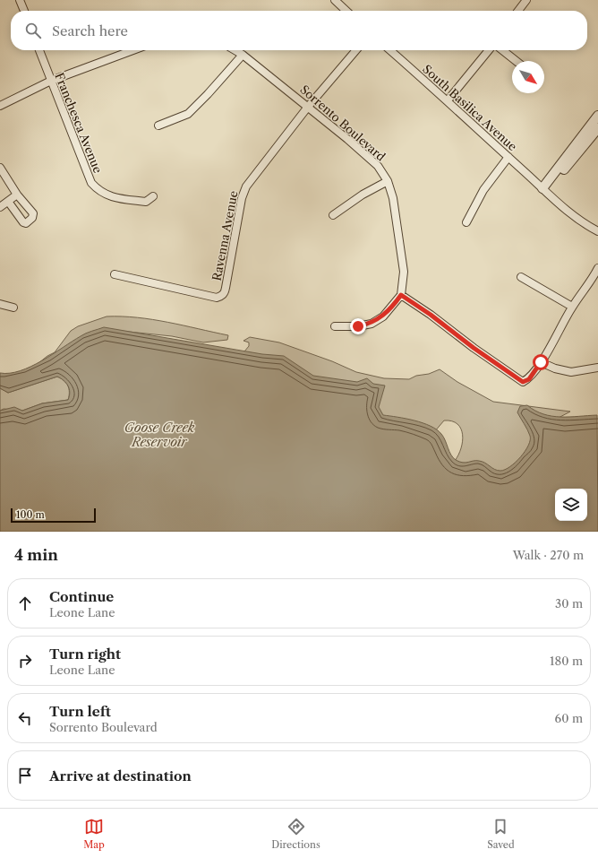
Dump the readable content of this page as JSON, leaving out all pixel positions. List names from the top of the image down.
{
  "streets": {
    "street": [
      "South Basilica Avenue",
      "Franchesca Avenue",
      "Sorrento Boulevard",
      "Ravenna Avenue"
    ]
  },
  "crossings": [
    ["Sorrento Boulevard", "Ravenna Avenue"]
  ],
  "water": ["Goose Creek Reservoir"],
  "scale_bar": "100 m",
  "north": "bottom right",
  "page": {
    "search": "Search here",
    "scale": "100 m",
    "heading": ["4 min", "Walk · 270 m"],
    "list": [
      ["Continue", "Leone Lane", "30 m"],
      ["Turn right", "Leone Lane", "180 m"],
      ["Turn left", "Sorrento Boulevard", "60 m"],
      "Arrive at destination"
    ],
    "nav": ["Map", "Directions", "Saved"]
  }
}
